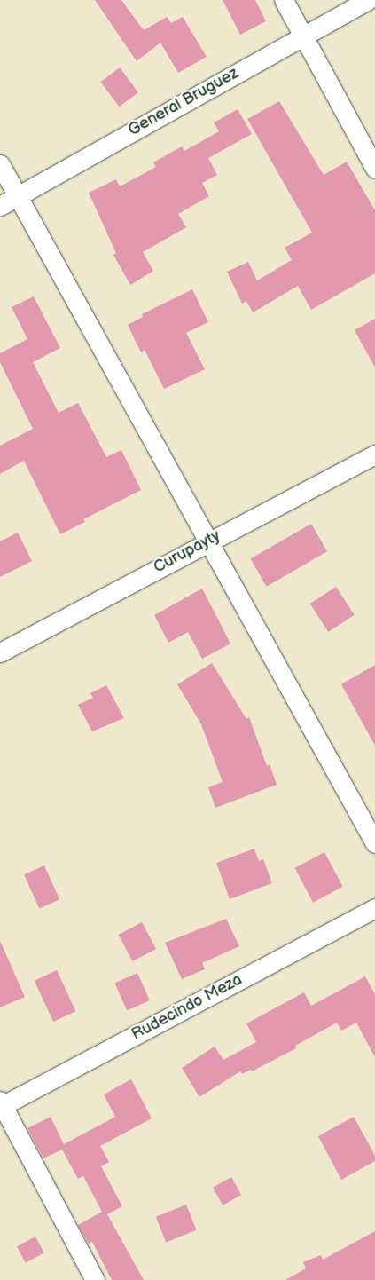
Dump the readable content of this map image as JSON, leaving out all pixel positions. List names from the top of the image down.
{
  "streets": {
    "street": ["General Bruguez", "Curupayty", "Rudecindo Meza"]
  }
}
